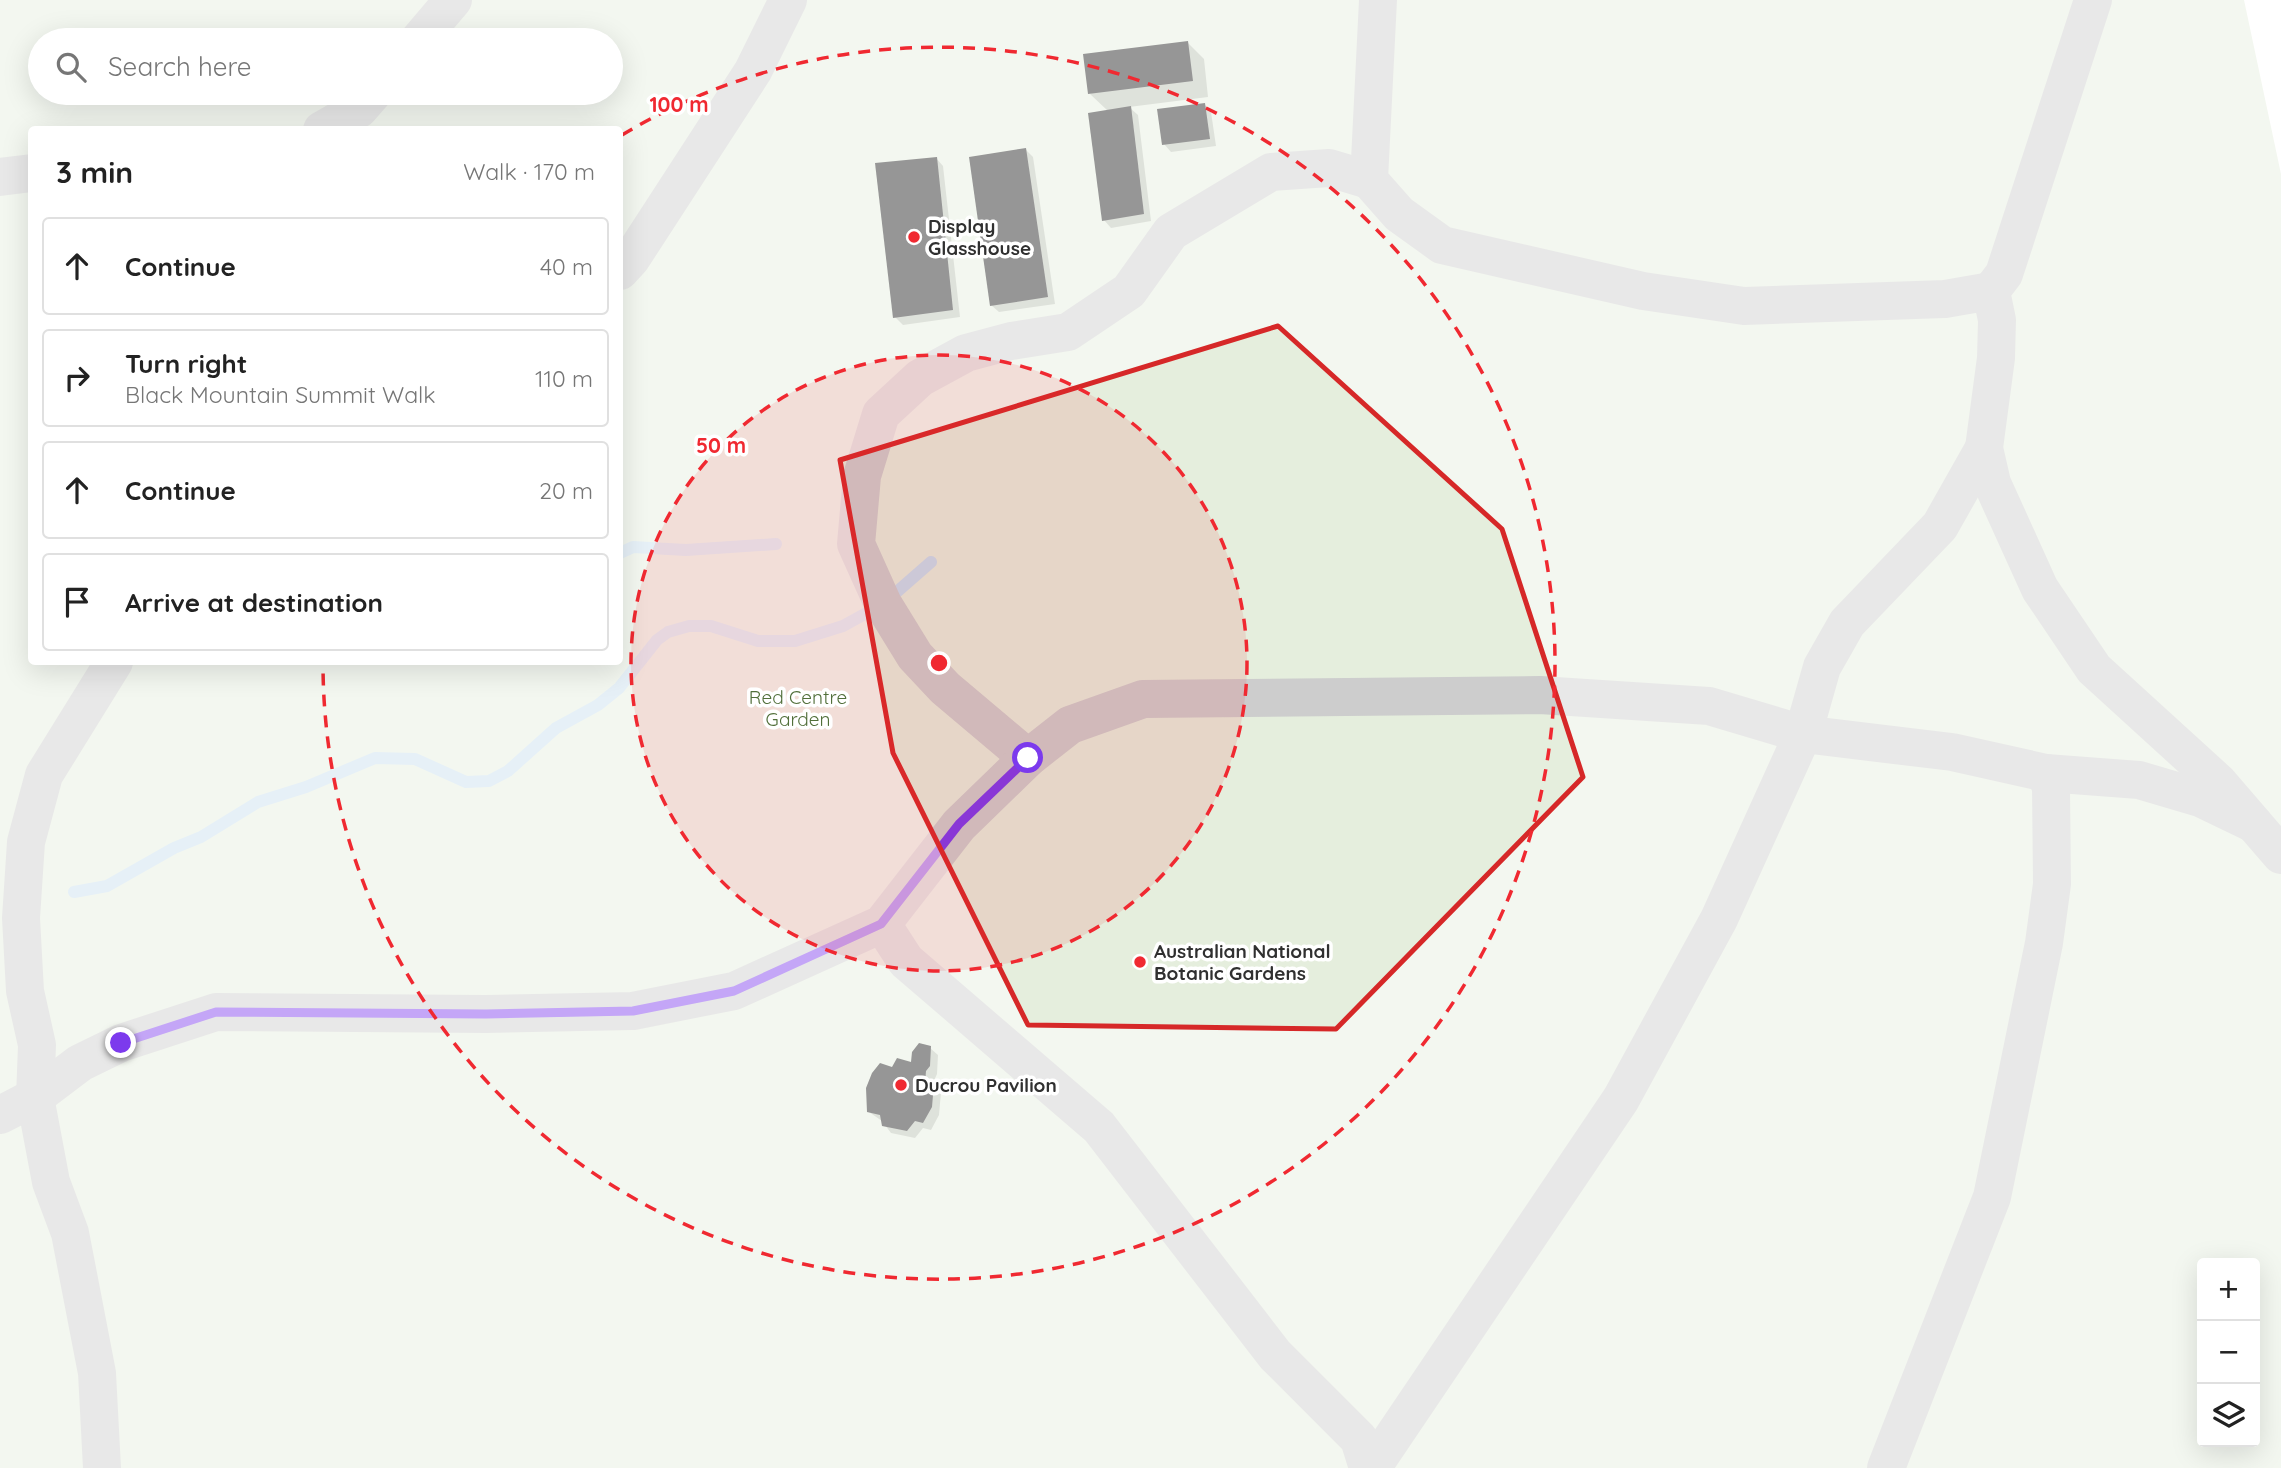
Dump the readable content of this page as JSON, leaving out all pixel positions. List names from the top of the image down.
{
  "parks": ["Red Centre Garden"],
  "places": ["Display Glasshouse", "Australian National Botanic Gardens", "Ducrou Pavilion"],
  "page": {
    "search": "Search here",
    "heading": ["3 min", "Walk · 170 m"],
    "list": [
      ["Continue", "40 m"],
      ["Turn right", "Black Mountain Summit Walk", "110 m"],
      ["Continue", "20 m"],
      "Arrive at destination"
    ],
    "map_buttons": ["+", "−"]
  },
  "rings": ["100 m", "50 m"]
}
